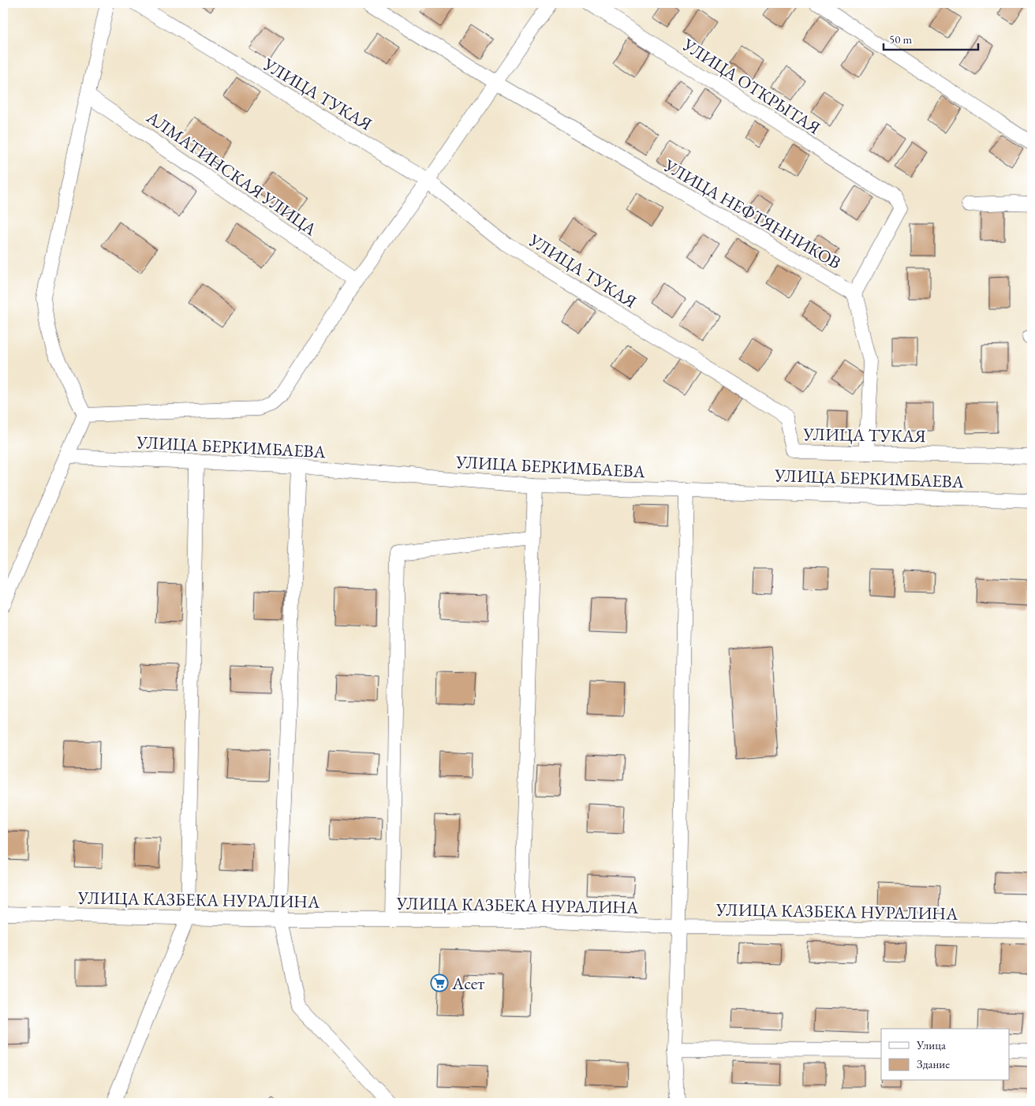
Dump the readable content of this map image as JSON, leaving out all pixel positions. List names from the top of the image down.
{
  "streets": {
    "street": [
      "УЛИЦА ОТКРЫТАЯ",
      "УЛИЦА ТУКАЯ",
      "АЛМАТИНСКАЯ УЛИЦА",
      "УЛИЦА НЕФТЯННИКОВ",
      "УЛИЦА БЕРКИМБАЕВА",
      "УЛИЦА КАЗБЕКА НУРАЛИНА"
    ]
  },
  "crossings": [
    ["УЛИЦА ОТКРЫТАЯ", "УЛИЦА НЕФТЯННИКОВ"]
  ],
  "places": {
    "supermarket": ["Асет"]
  },
  "legend": ["Улица", "Здание"],
  "scale_bar": "50 m"
}
